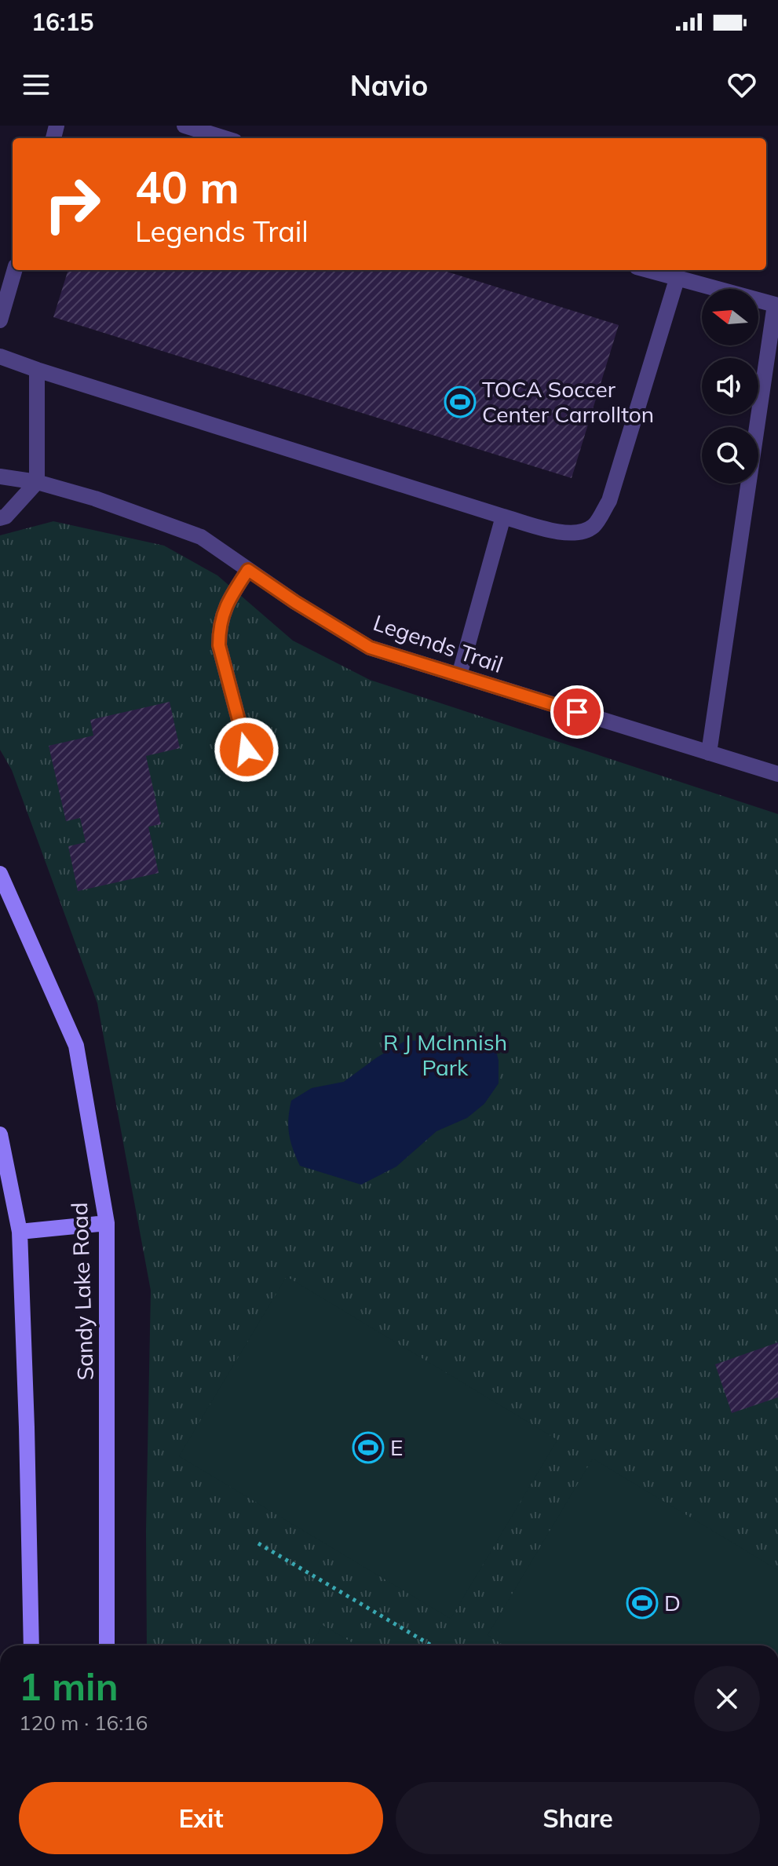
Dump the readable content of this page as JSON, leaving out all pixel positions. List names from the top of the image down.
{
  "streets": {
    "main road": ["Sandy Lake Road"],
    "lane": ["Legends Trail"]
  },
  "parks": ["R J McInnish Park"],
  "places": {
    "sports": ["TOCA Soccer Center Carrollton", "E", "D"]
  },
  "north": "left",
  "page": {
    "status": "16:15",
    "header": "Navio",
    "turn": ["40 m", "Legends Trail"],
    "heading": ["1 min", "120 m · 16:16"],
    "buttons": ["Exit", "Share"]
  }
}
